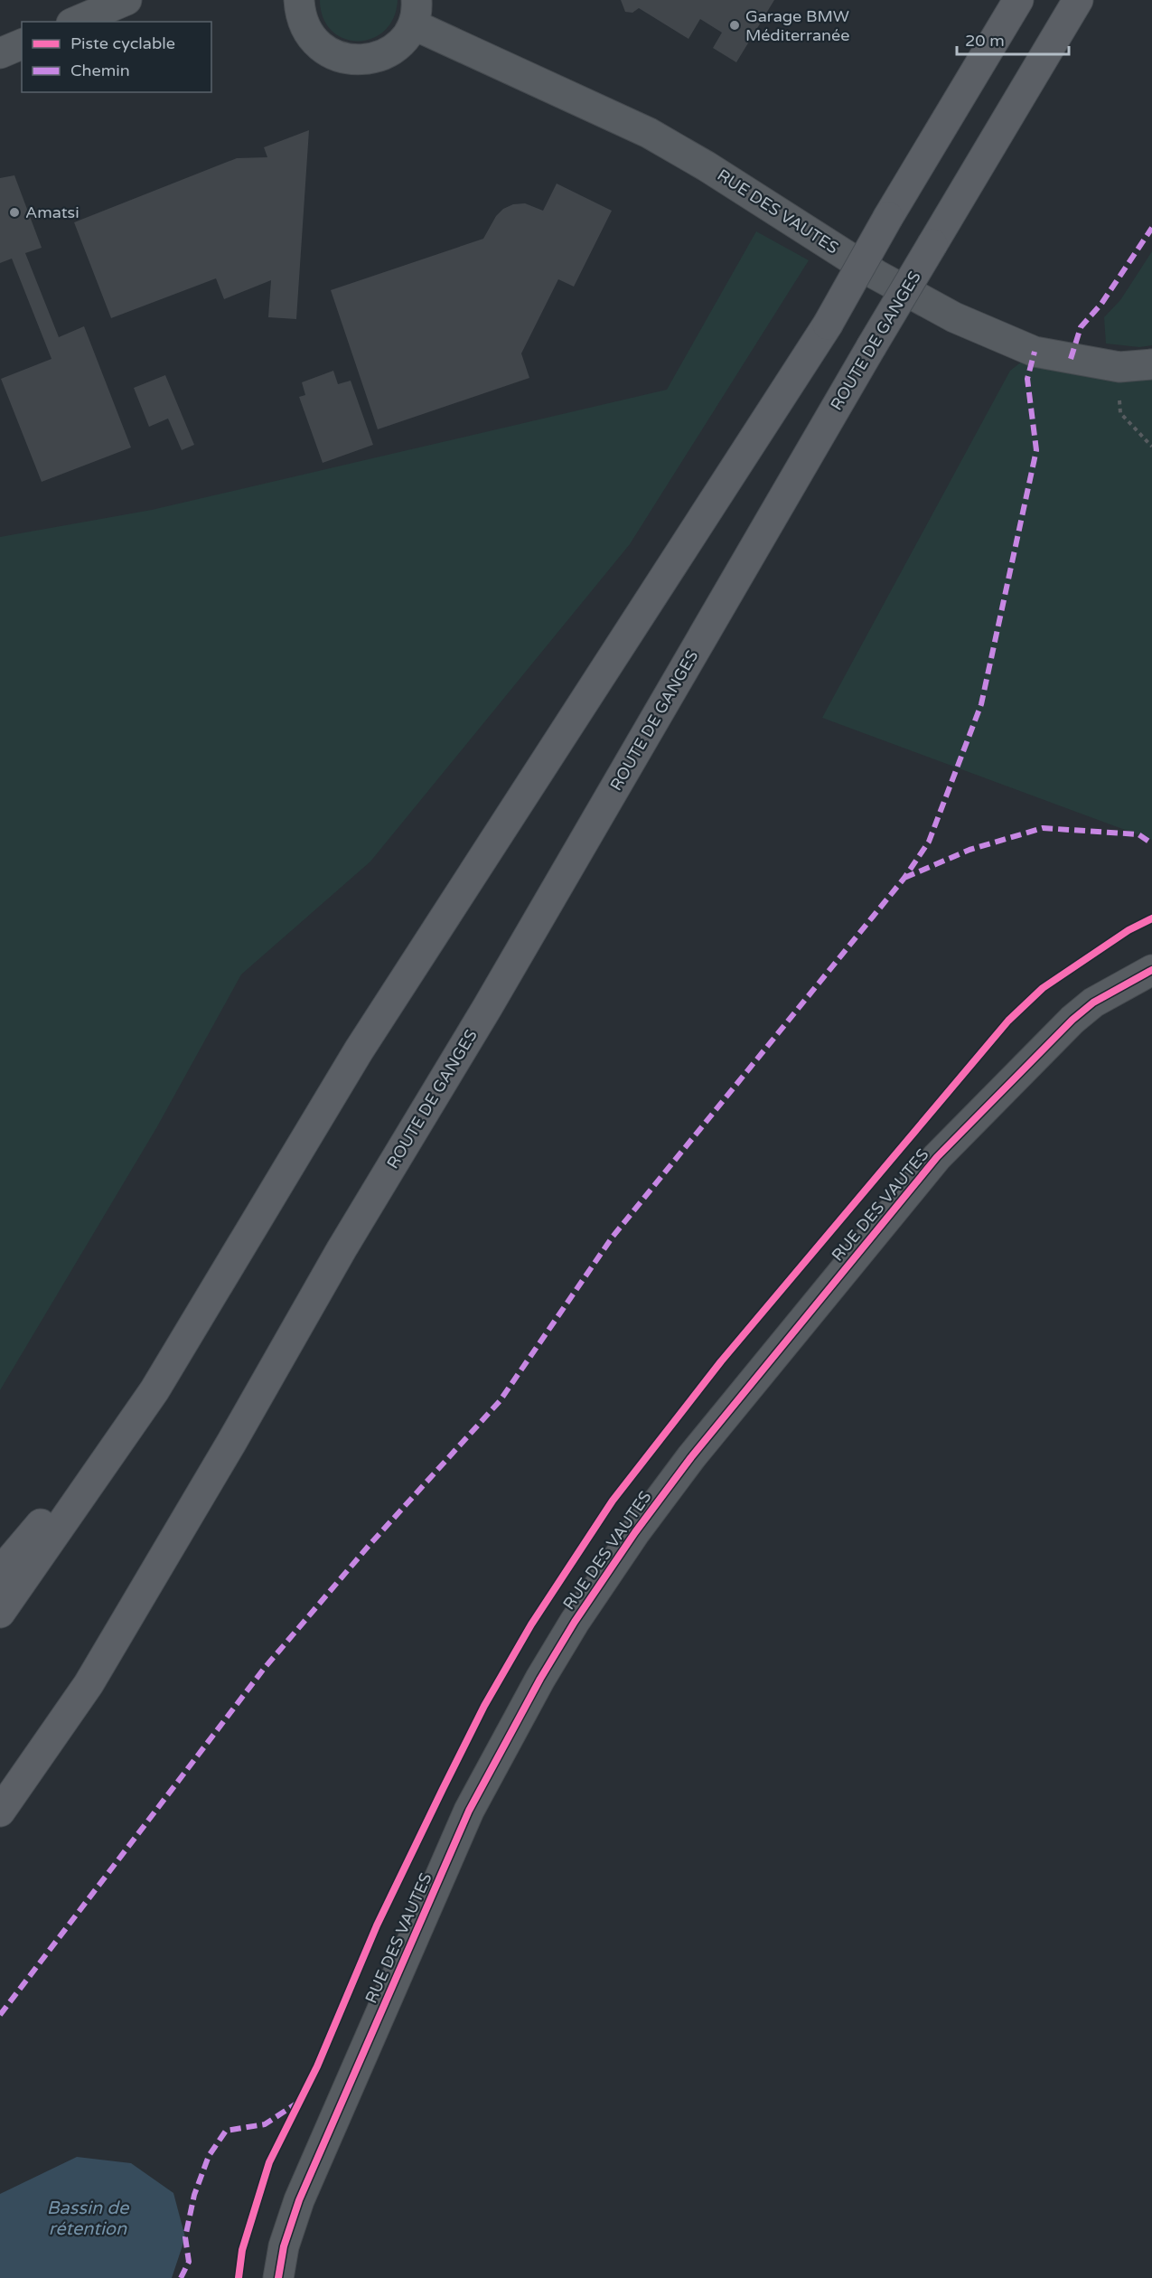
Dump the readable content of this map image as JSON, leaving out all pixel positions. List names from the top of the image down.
{
  "streets": {
    "main road": ["ROUTE DE GANGES"],
    "street": ["RUE DES VAUTES"]
  },
  "water": ["Bassin de rétention"],
  "places": ["Garage BMW Méditerranée", "Amatsi"],
  "legend": ["Piste cyclable", "Chemin"],
  "scale_bar": "20 m"
}
